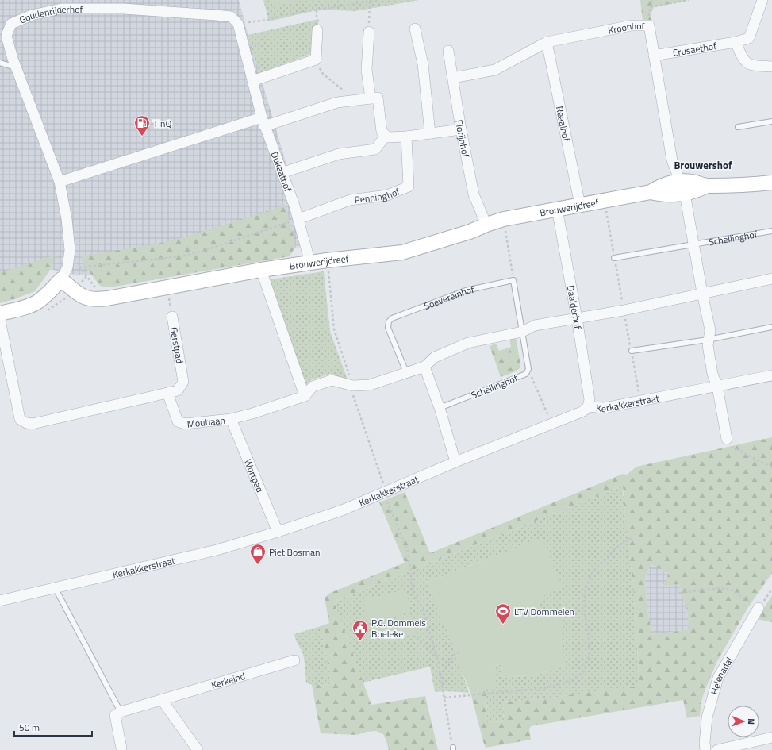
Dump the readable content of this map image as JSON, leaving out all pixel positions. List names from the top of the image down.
{
  "streets": {
    "street": [
      "Goudenrijderhof",
      "Kroonhof",
      "Crusaethof",
      "Reaalhof",
      "Florijnhof",
      "Dukaathof",
      "Penninghof",
      "Brouwerijdreef",
      "Daalderhof",
      "Gerstpad",
      "Kerkakkerstraat",
      "Moutlaan",
      "Wortpad",
      "Helenadal",
      "Kerkeind"
    ],
    "lane": ["Schellinghof", "Soevereinhof"]
  },
  "crossings": [
    ["Goudenrijderhof", "Dukaathof"],
    ["Goudenrijderhof", "Brouwerijdreef"],
    ["Kroonhof", "Crusaethof"],
    ["Kroonhof", "Reaalhof"],
    ["Kroonhof", "Florijnhof"],
    ["Kroonhof", "Brouwerijdreef"],
    ["Reaalhof", "Brouwerijdreef"],
    ["Florijnhof", "Brouwerijdreef"],
    ["Dukaathof", "Penninghof"],
    ["Dukaathof", "Brouwerijdreef"],
    ["Brouwerijdreef", "Daalderhof"],
    ["Brouwerijdreef", "Gerstpad"],
    ["Daalderhof", "Kerkakkerstraat"],
    ["Gerstpad", "Moutlaan"],
    ["Kerkakkerstraat", "Wortpad"],
    ["Moutlaan", "Wortpad"]
  ],
  "districts": ["Brouwershof"],
  "places": {
    "fuel station": ["TinQ"],
    "shop": ["Piet Bosman"],
    "sports": ["LTV Dommelen"],
    "public building": ["P.C. Dommels Boeleke"]
  },
  "scale_bar": "50 m",
  "north": "right"
}
